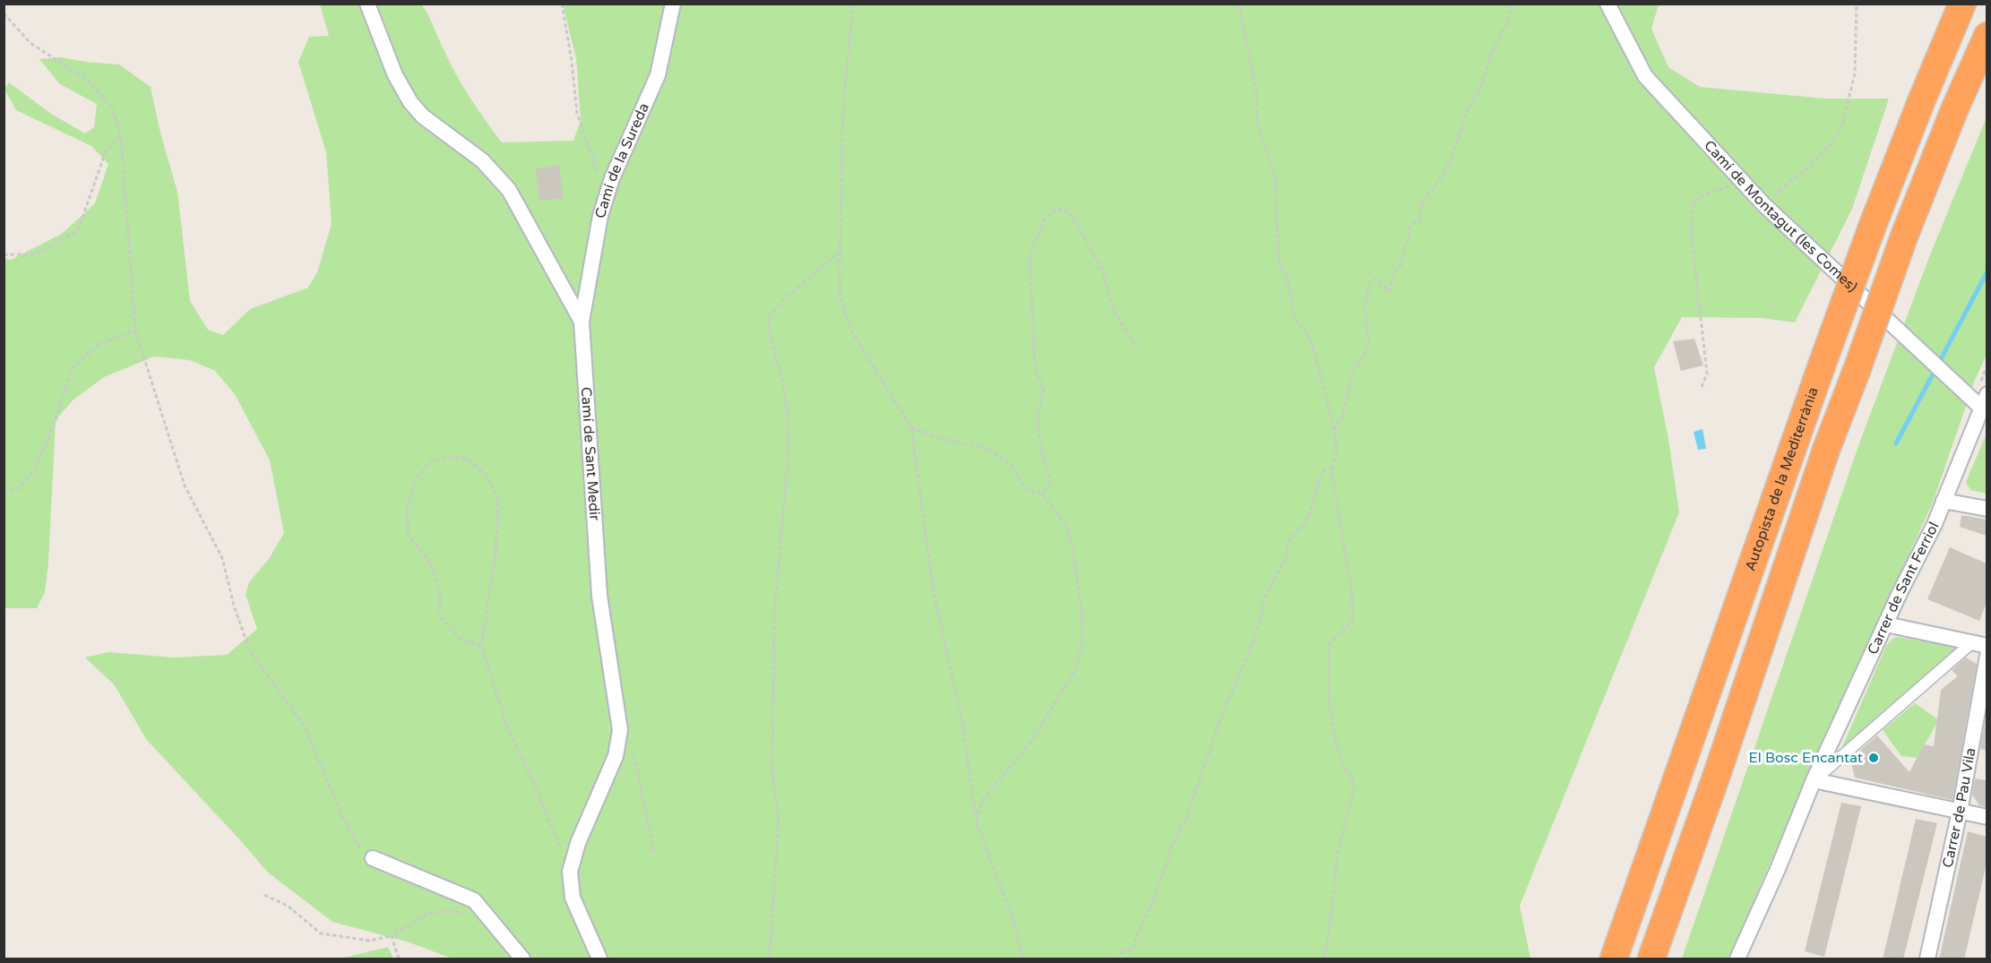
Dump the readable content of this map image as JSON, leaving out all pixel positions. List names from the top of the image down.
{
  "streets": {
    "highway": ["Autopista de la Mediterrània"],
    "street": [
      "Camí de la Sureda",
      "Camí de Montagut (les Comes)",
      "Camí de Sant Medir",
      "Carrer de Sant Ferriol",
      "Carrer de Pau Vila"
    ]
  },
  "crossings": [
    ["Camí de la Sureda", "Camí de Sant Medir"],
    ["Camí de Montagut (les Comes)", "Carrer de Sant Ferriol"]
  ],
  "places": ["El Bosc Encantat"]
}
